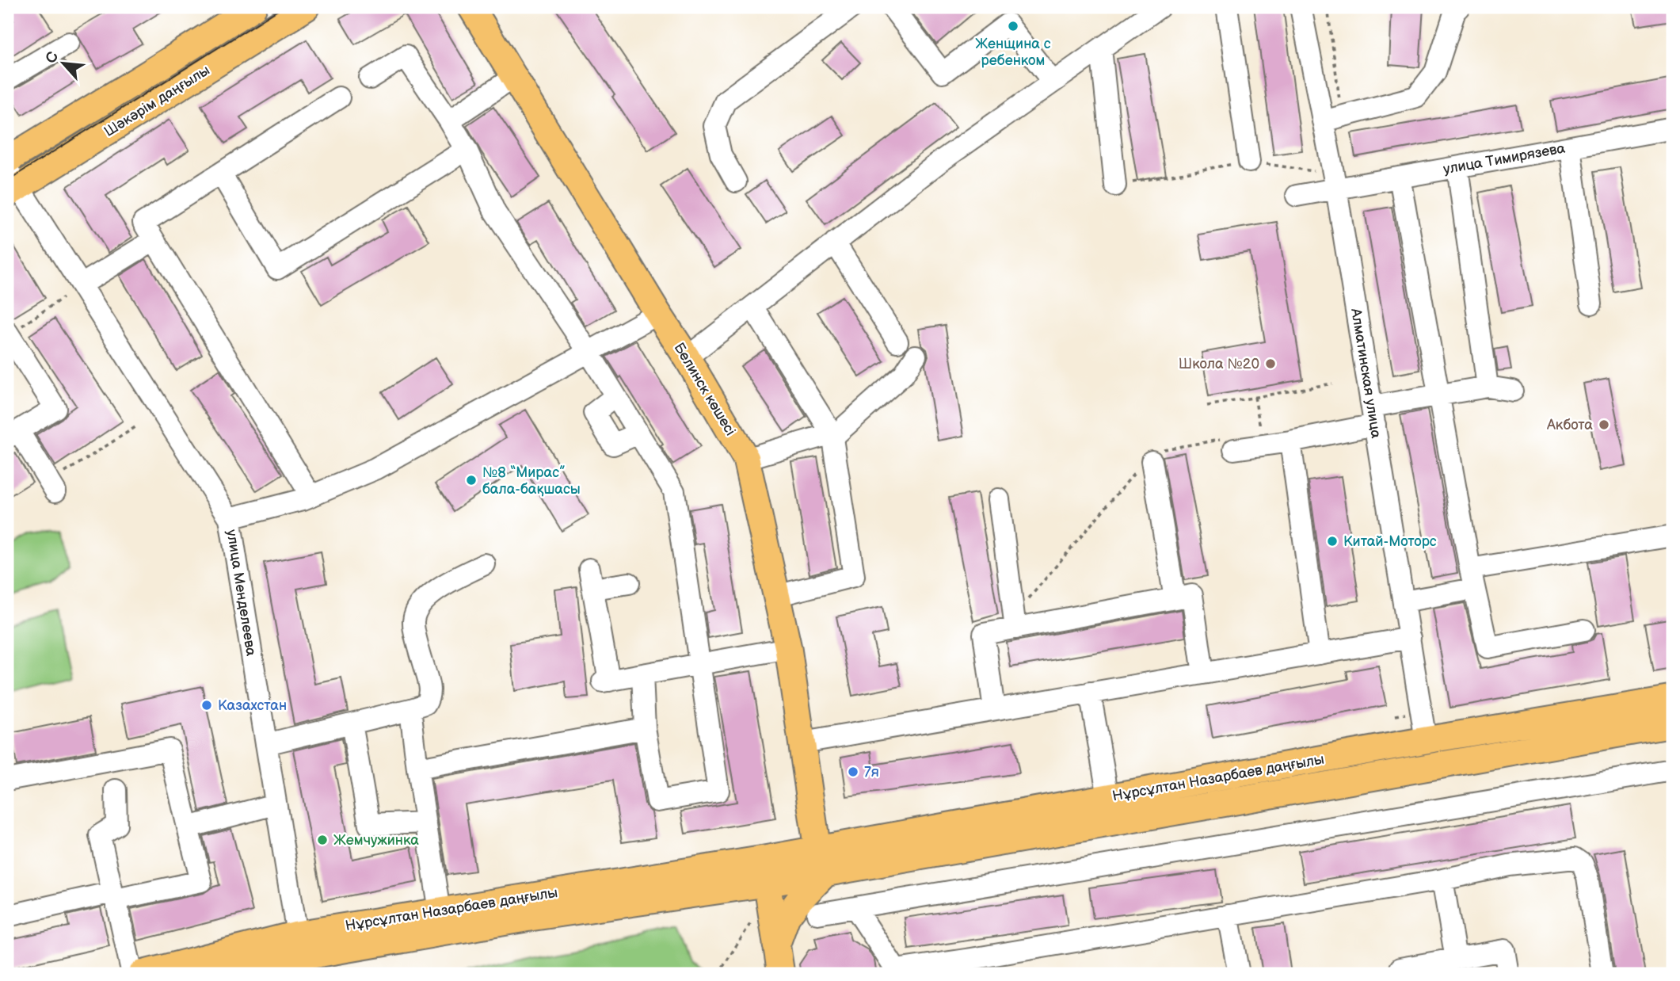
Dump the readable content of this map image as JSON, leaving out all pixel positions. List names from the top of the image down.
{
  "streets": {
    "main road": ["Шәкәрім даңғылы", "Белинск көшесі", "Нұрсұлтан Назарбаев даңғылы"],
    "street": ["улица Тимирязева", "Алматинская улица", "улица Менделеева"]
  },
  "crossings": [
    ["Шәкәрім даңғылы", "улица Менделеева"],
    ["улица Тимирязева", "Алматинская улица"],
    ["Алматинская улица", "Нұрсұлтан Назарбаев даңғылы"],
    ["Белинск көшесі", "Нұрсұлтан Назарбаев даңғылы"],
    ["улица Менделеева", "Нұрсұлтан Назарбаев даңғылы"]
  ],
  "places": [
    "Женщина с ребенком",
    "Школа №20",
    "Акбота",
    "№8 “Мирас” бала-бақшасы",
    "Китай-Моторс",
    "Казахстан",
    "7я",
    "Жемчужинка"
  ],
  "north": "top left"
}
